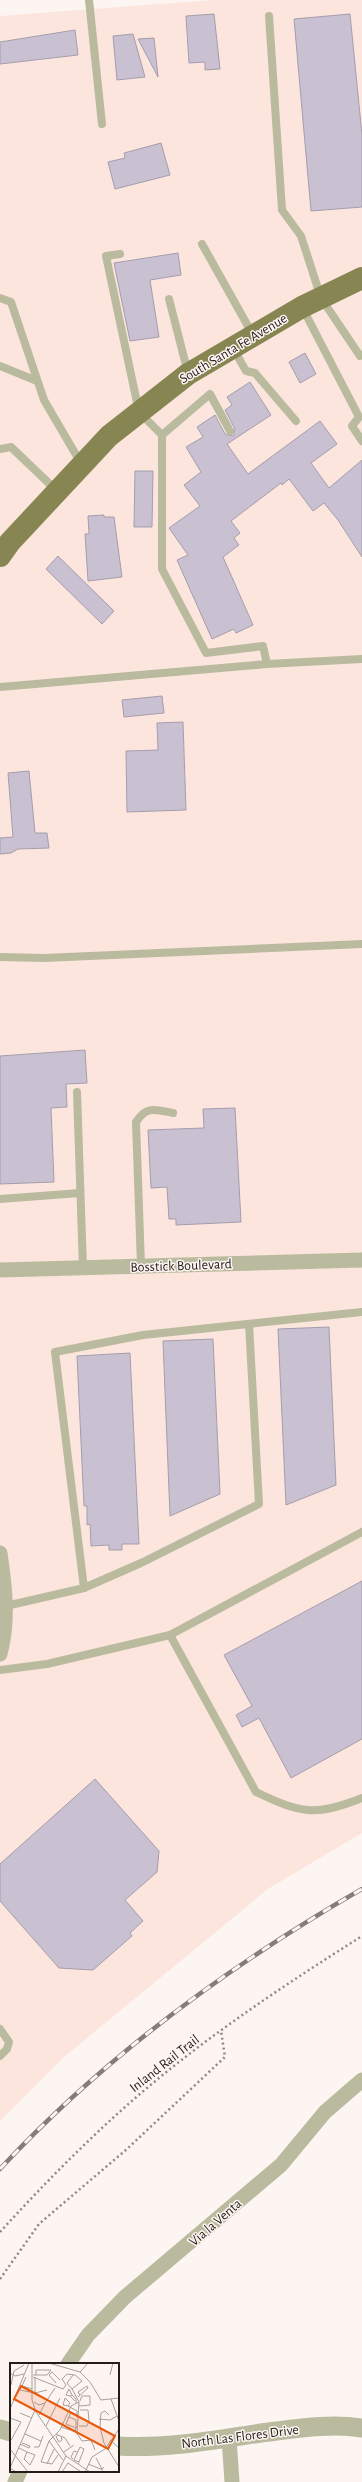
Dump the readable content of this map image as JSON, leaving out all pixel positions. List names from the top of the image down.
{
  "streets": {
    "main road": ["South Santa Fe Avenue"],
    "street": ["Bosstick Boulevard", "Via la Venta", "North Las Flores Drive"],
    "path": ["Inland Rail Trail"]
  }
}
